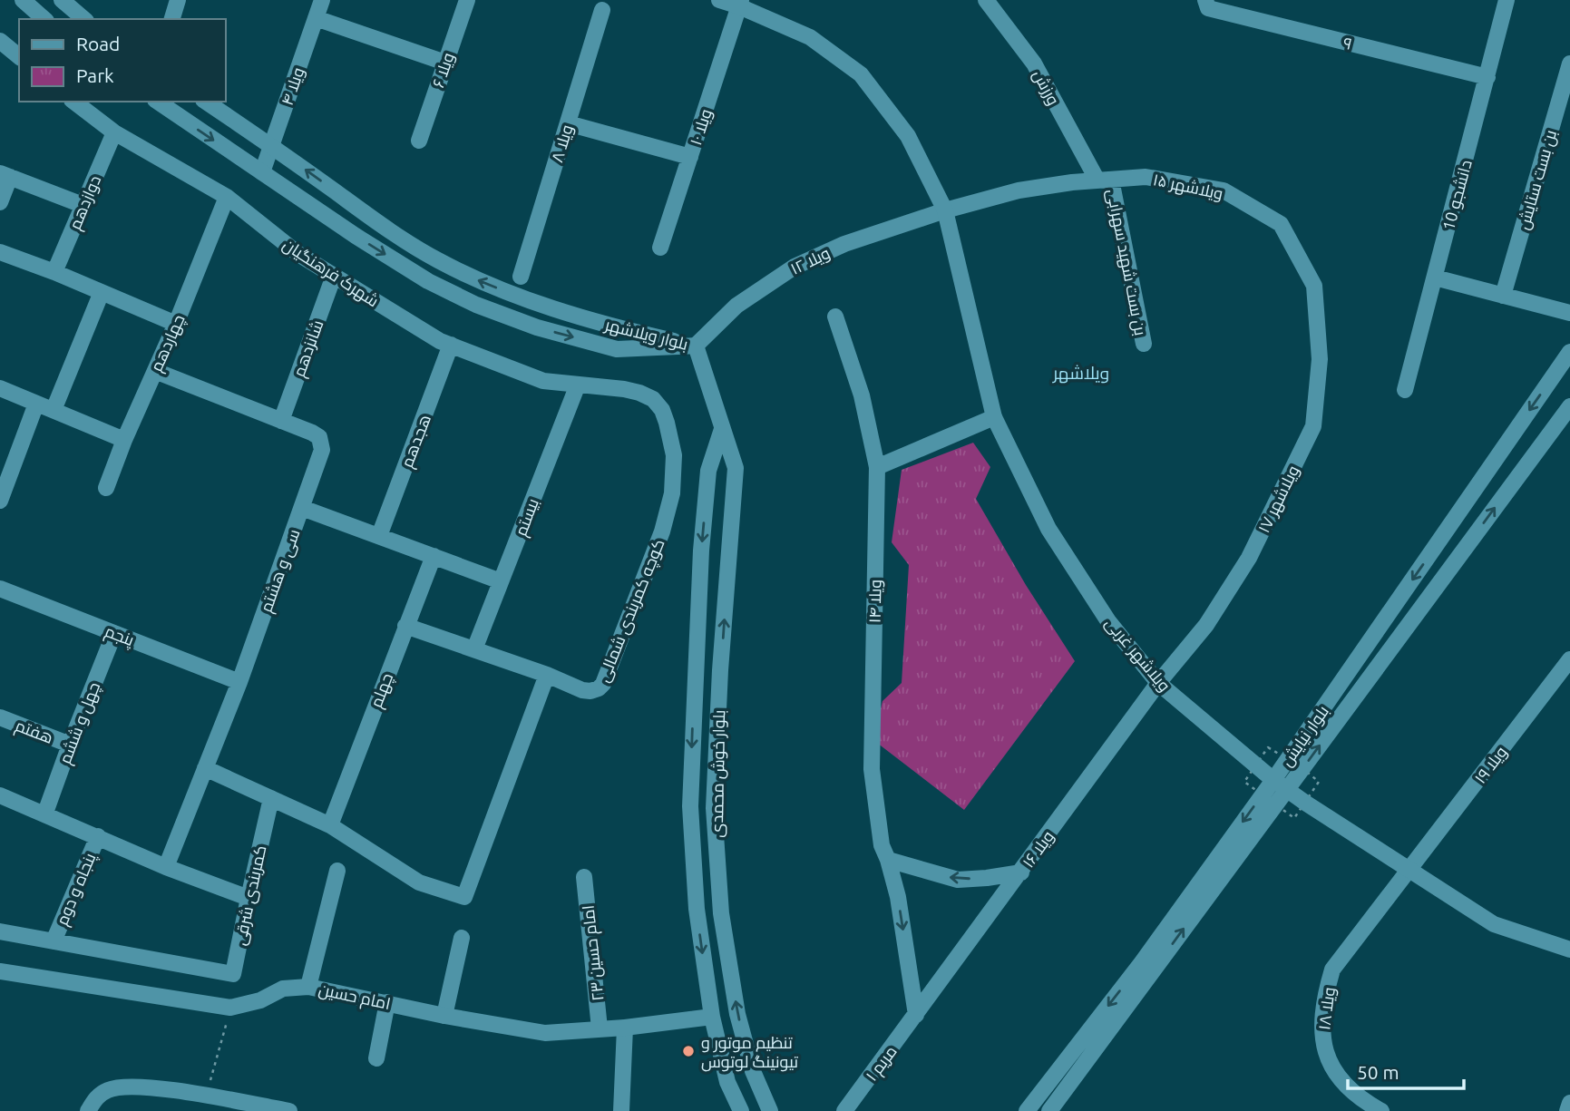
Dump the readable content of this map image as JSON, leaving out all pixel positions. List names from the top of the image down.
{
  "streets": {
    "street": [
      "۹",
      "۶ ویلا",
      "۴ ویلا",
      "ورزش",
      "۱۰ ویلا",
      "ویلا ۸",
      "بن بست ستایش",
      "ویلاشهر ۱۵",
      "دانشجو 10",
      "دوازدهم",
      "ویلا ۱۲",
      "بن بست شهید سهرابی",
      "شهرک فرهنگیان",
      "بلوار ویلاشهر",
      "چهاردهم",
      "شانزدهم",
      "هجدهم",
      "ویلاشهر ۱۷",
      "بیستم",
      "سی و هشتم",
      "۱۴ ویلا",
      "کوچه کمربندی شمالی",
      "پنجم",
      "ویلاشهر غربی",
      "چهلم",
      "چهل و ششم",
      "هفتم",
      "بلوار نیایش",
      "۱۹ ویلا",
      "بلوار خوش محمدی",
      "۱۶ ویلا",
      "پنجاه و دوم",
      "کمربندی شرقی",
      "امام حسین ۲۳",
      "امام حسین",
      "ویلا ۱۸",
      "۱ مریم"
    ]
  },
  "crossings": [
    ["۹", "دانشجو 10"],
    ["۴ ویلا", "بلوار ویلاشهر"],
    ["ورزش", "ویلاشهر ۱۵"],
    ["ورزش", "بن بست شهید سهرابی"],
    ["۱۰ ویلا", "ویلاشهر غربی"],
    ["ویلاشهر ۱۵", "ویلا ۱۲"],
    ["ویلاشهر ۱۵", "بن بست شهید سهرابی"],
    ["ویلاشهر ۱۵", "ویلاشهر ۱۷"],
    ["ویلاشهر ۱۵", "ویلاشهر غربی"],
    ["دوازدهم", "شهرک فرهنگیان"],
    ["ویلا ۱۲", "بلوار ویلاشهر"],
    ["ویلا ۱۲", "ویلاشهر غربی"],
    ["شهرک فرهنگیان", "چهاردهم"],
    ["شهرک فرهنگیان", "شانزدهم"],
    ["شهرک فرهنگیان", "هجدهم"],
    ["شهرک فرهنگیان", "بیستم"],
    ["شهرک فرهنگیان", "کوچه کمربندی شمالی"],
    ["چهاردهم", "سی و هشتم"],
    ["شانزدهم", "سی و هشتم"],
    ["ویلاشهر ۱۷", "ویلاشهر غربی"],
    ["ویلاشهر ۱۷", "۱۶ ویلا"],
    ["بیستم", "کوچه کمربندی شمالی"],
    ["سی و هشتم", "پنجم"],
    ["۱۴ ویلا", "۱۶ ویلا"],
    ["۱۴ ویلا", "۱ مریم"],
    ["پنجم", "چهل و ششم"],
    ["ویلاشهر غربی", "بلوار نیایش"],
    ["ویلاشهر غربی", "۱۹ ویلا"],
    ["ویلاشهر غربی", "۱۶ ویلا"],
    ["ویلاشهر غربی", "ویلا ۱۸"],
    ["چهل و ششم", "هفتم"],
    ["۱۹ ویلا", "ویلا ۱۸"],
    ["بلوار خوش محمدی", "امام حسین"],
    ["۱۶ ویلا", "۱ مریم"],
    ["پنجاه و دوم", "کمربندی شرقی"],
    ["امام حسین ۲۳", "امام حسین"]
  ],
  "districts": ["ویلاشهر"],
  "places": ["تنظیم موتور و تیونینگ لوتوس"],
  "legend": ["Road", "Park"],
  "scale_bar": "50 m"
}
